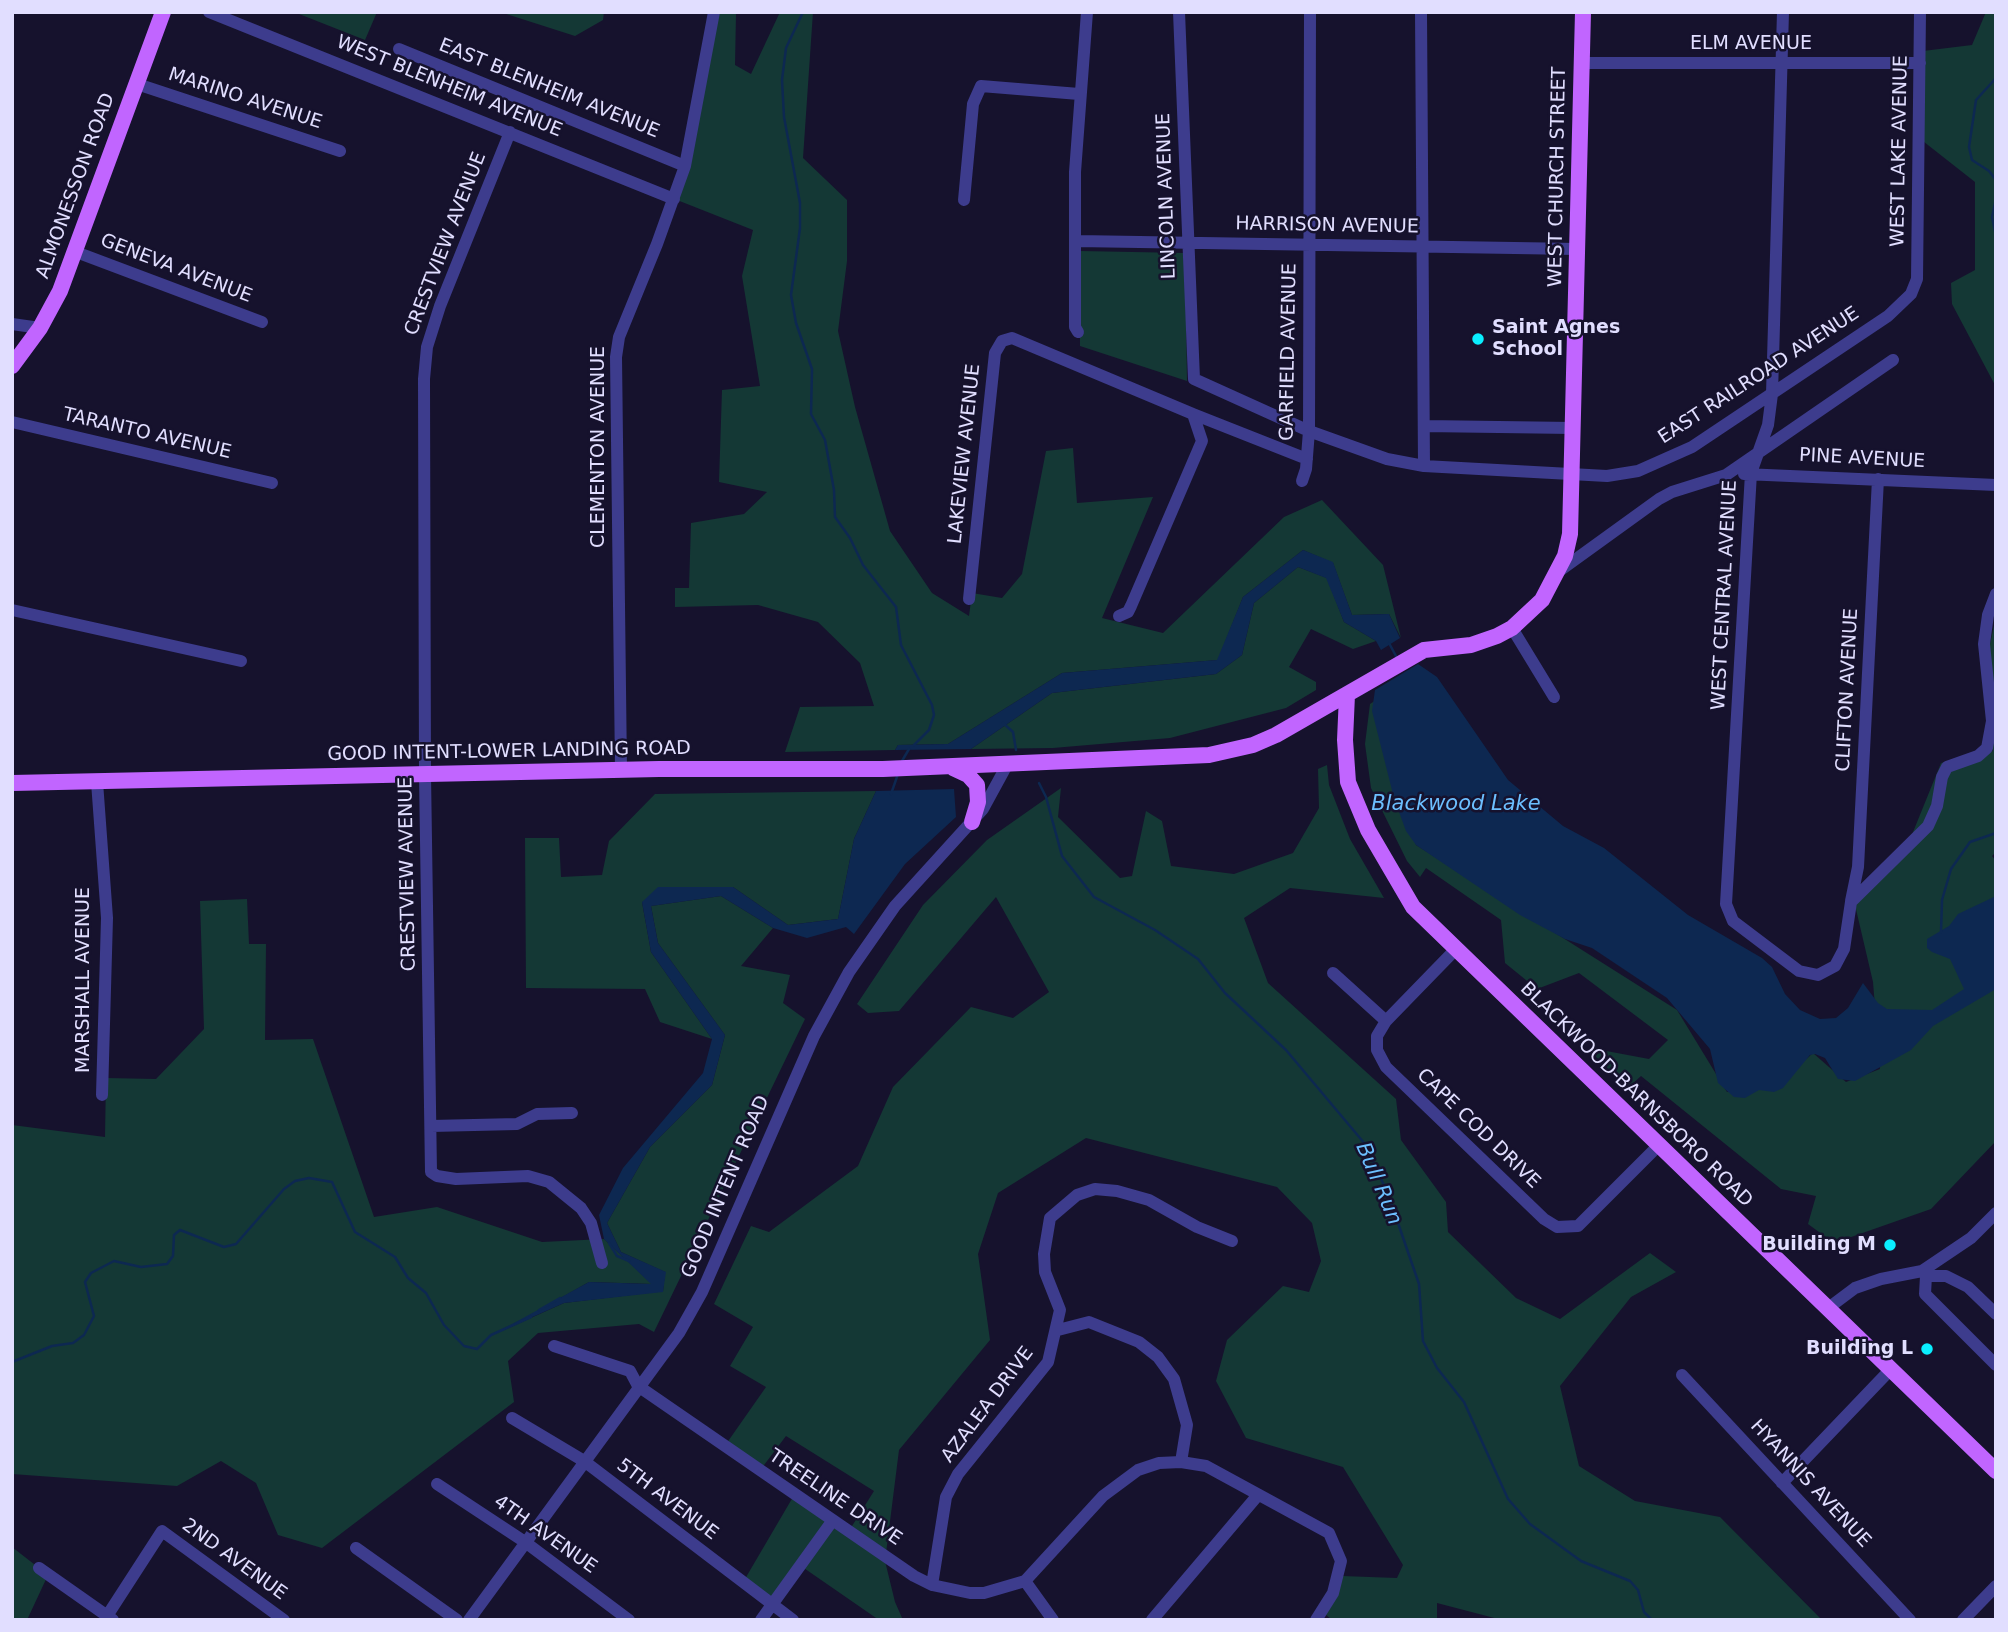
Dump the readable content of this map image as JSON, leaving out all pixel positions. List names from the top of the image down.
{
  "streets": {
    "main road": [
      "WEST CHURCH STREET",
      "ALMONESSON ROAD",
      "GOOD INTENT-LOWER LANDING ROAD",
      "BLACKWOOD-BARNSBORO ROAD"
    ],
    "street": [
      "ELM AVENUE",
      "WEST BLENHEIM AVENUE",
      "EAST BLENHEIM AVENUE",
      "MARINO AVENUE",
      "WEST LAKE AVENUE",
      "LINCOLN AVENUE",
      "HARRISON AVENUE",
      "CRESTVIEW AVENUE",
      "GENEVA AVENUE",
      "GARFIELD AVENUE",
      "EAST RAILROAD AVENUE",
      "TARANTO AVENUE",
      "CLEMENTON AVENUE",
      "LAKEVIEW AVENUE",
      "PINE AVENUE",
      "WEST CENTRAL AVENUE",
      "CLIFTON AVENUE",
      "MARSHALL AVENUE",
      "CAPE COD DRIVE",
      "GOOD INTENT ROAD",
      "AZALEA DRIVE",
      "HYANNIS AVENUE",
      "TREELINE DRIVE",
      "5TH AVENUE",
      "4TH AVENUE",
      "2ND AVENUE"
    ]
  },
  "crossings": [
    ["ELM AVENUE", "WEST LAKE AVENUE"],
    ["ELM AVENUE", "WEST CHURCH STREET"],
    ["ELM AVENUE", "WEST CENTRAL AVENUE"],
    ["WEST BLENHEIM AVENUE", "CRESTVIEW AVENUE"],
    ["WEST BLENHEIM AVENUE", "CLEMENTON AVENUE"],
    ["EAST BLENHEIM AVENUE", "CLEMENTON AVENUE"],
    ["MARINO AVENUE", "ALMONESSON ROAD"],
    ["WEST LAKE AVENUE", "EAST RAILROAD AVENUE"],
    ["WEST CHURCH STREET", "HARRISON AVENUE"],
    ["WEST CHURCH STREET", "EAST RAILROAD AVENUE"],
    ["WEST CHURCH STREET", "GOOD INTENT-LOWER LANDING ROAD"],
    ["WEST CHURCH STREET", "BLACKWOOD-BARNSBORO ROAD"],
    ["WEST CHURCH STREET", "GOOD INTENT ROAD"],
    ["ALMONESSON ROAD", "GENEVA AVENUE"],
    ["LINCOLN AVENUE", "HARRISON AVENUE"],
    ["LINCOLN AVENUE", "EAST RAILROAD AVENUE"],
    ["HARRISON AVENUE", "GARFIELD AVENUE"],
    ["CRESTVIEW AVENUE", "GOOD INTENT-LOWER LANDING ROAD"],
    ["GARFIELD AVENUE", "EAST RAILROAD AVENUE"],
    ["EAST RAILROAD AVENUE", "WEST CENTRAL AVENUE"],
    ["CLEMENTON AVENUE", "GOOD INTENT-LOWER LANDING ROAD"],
    ["PINE AVENUE", "WEST CENTRAL AVENUE"],
    ["PINE AVENUE", "CLIFTON AVENUE"],
    ["WEST CENTRAL AVENUE", "CLIFTON AVENUE"],
    ["GOOD INTENT-LOWER LANDING ROAD", "MARSHALL AVENUE"],
    ["GOOD INTENT-LOWER LANDING ROAD", "GOOD INTENT ROAD"],
    ["BLACKWOOD-BARNSBORO ROAD", "CAPE COD DRIVE"],
    ["GOOD INTENT ROAD", "TREELINE DRIVE"],
    ["GOOD INTENT ROAD", "5TH AVENUE"],
    ["GOOD INTENT ROAD", "4TH AVENUE"],
    ["AZALEA DRIVE", "TREELINE DRIVE"]
  ],
  "water": ["Blackwood Lake", "Bull Run"],
  "places": ["Saint Agnes School", "Building M", "Building L"]
}
